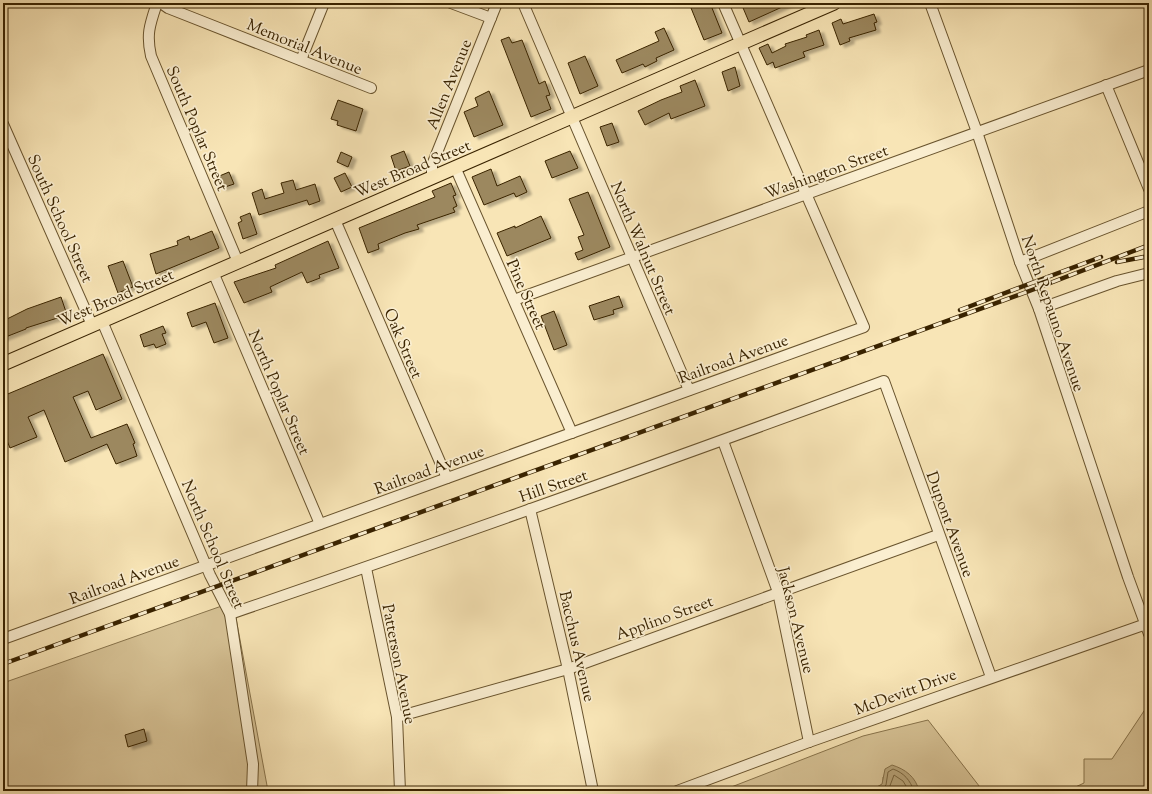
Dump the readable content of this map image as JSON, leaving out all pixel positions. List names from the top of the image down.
{
  "streets": {
    "main road": ["West Broad Street"],
    "street": [
      "Memorial Avenue",
      "Allen Avenue",
      "South Poplar Street",
      "Washington Street",
      "South School Street",
      "North Walnut Street",
      "Pine Street",
      "North Repauno Avenue",
      "Oak Street",
      "Railroad Avenue",
      "North Poplar Street",
      "Hill Street",
      "Dupont Avenue",
      "North School Street",
      "Applino Street",
      "Jackson Avenue",
      "Bacchus Avenue",
      "Patterson Avenue",
      "McDevitt Drive"
    ]
  },
  "crossings": [
    ["Allen Avenue", "West Broad Street"],
    ["South Poplar Street", "West Broad Street"],
    ["West Broad Street", "South School Street"],
    ["West Broad Street", "North Walnut Street"],
    ["West Broad Street", "Pine Street"],
    ["West Broad Street", "Oak Street"],
    ["West Broad Street", "North Poplar Street"],
    ["West Broad Street", "North School Street"],
    ["Washington Street", "North Walnut Street"],
    ["Washington Street", "Pine Street"],
    ["Washington Street", "North Repauno Avenue"],
    ["Washington Street", "Railroad Avenue"],
    ["South School Street", "North School Street"],
    ["North Walnut Street", "Railroad Avenue"],
    ["Pine Street", "Railroad Avenue"],
    ["North Repauno Avenue", "McDevitt Drive"],
    ["Oak Street", "Railroad Avenue"],
    ["Railroad Avenue", "North Poplar Street"],
    ["Railroad Avenue", "North School Street"],
    ["Hill Street", "Dupont Avenue"],
    ["Hill Street", "North School Street"],
    ["Hill Street", "Jackson Avenue"],
    ["Hill Street", "Bacchus Avenue"],
    ["Hill Street", "Patterson Avenue"],
    ["Dupont Avenue", "Applino Street"],
    ["Dupont Avenue", "McDevitt Drive"],
    ["Applino Street", "Jackson Avenue"],
    ["Applino Street", "Bacchus Avenue"],
    ["Applino Street", "Patterson Avenue"],
    ["Jackson Avenue", "McDevitt Drive"]
  ]
}
